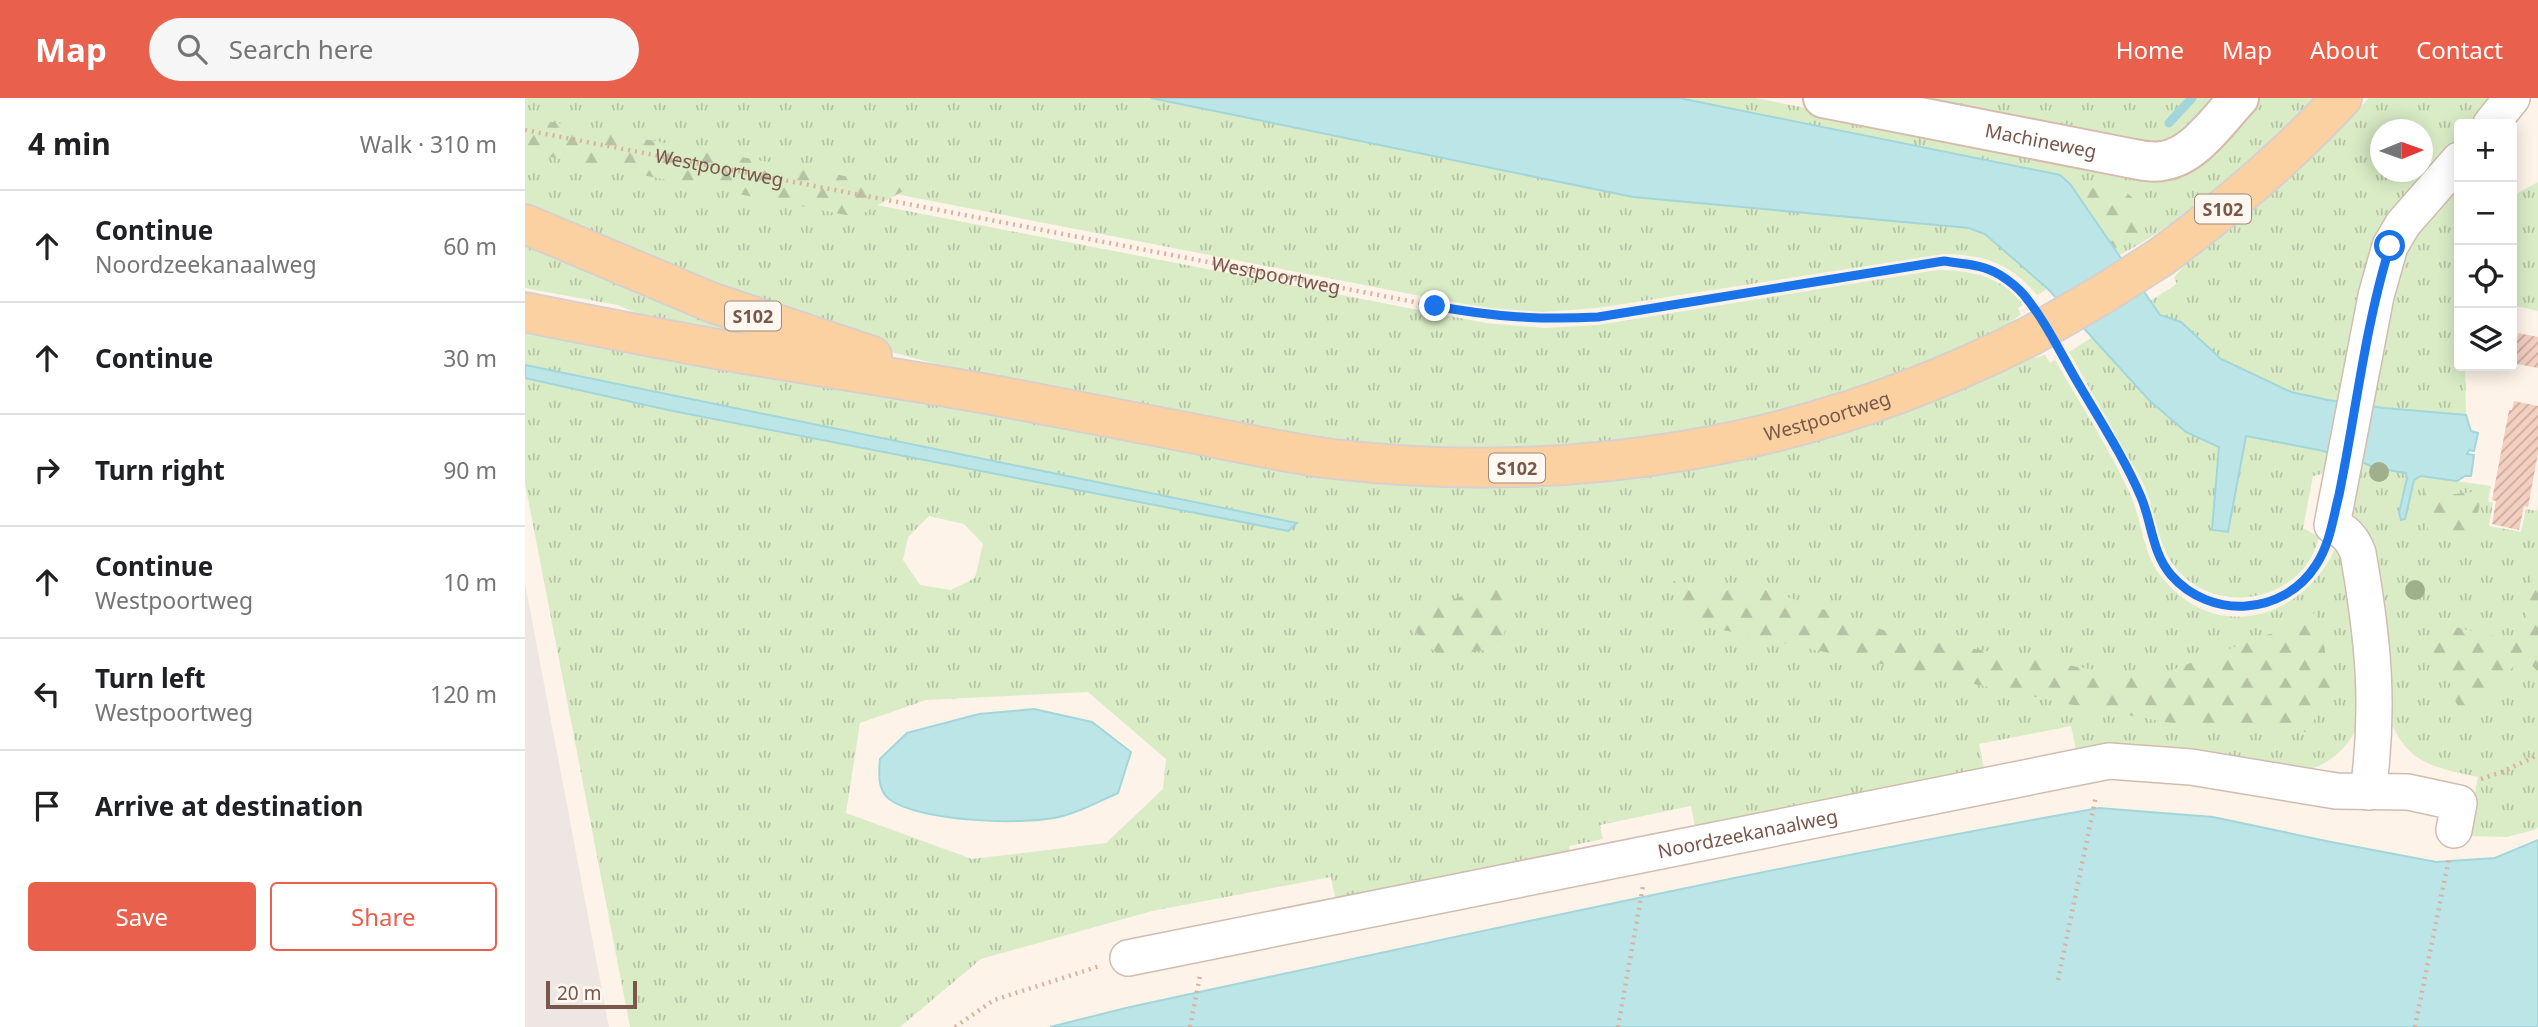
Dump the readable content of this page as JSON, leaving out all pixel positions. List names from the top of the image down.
{
  "streets": {
    "main road": ["Westpoortweg", "S102"],
    "street": ["Machineweg", "Noordzeekanaalweg"]
  },
  "crossings": [
    ["Westpoortweg", "S102"]
  ],
  "scale_bar": "20 m",
  "north": "right",
  "page": {
    "header": "Map",
    "search": "Search here",
    "nav": [
      "Home",
      "Map",
      "About",
      "Contact"
    ],
    "heading": ["4 min", "Walk · 310 m"],
    "map_buttons": ["+", "−"],
    "list": [
      ["Continue", "Noordzeekanaalweg", "60 m"],
      ["Continue", "30 m"],
      ["Turn right", "90 m"],
      ["Continue", "Westpoortweg", "10 m"],
      ["Turn left", "Westpoortweg", "120 m"],
      "Arrive at destination"
    ],
    "buttons": ["Save", "Share"],
    "scale": "20 m"
  }
}
